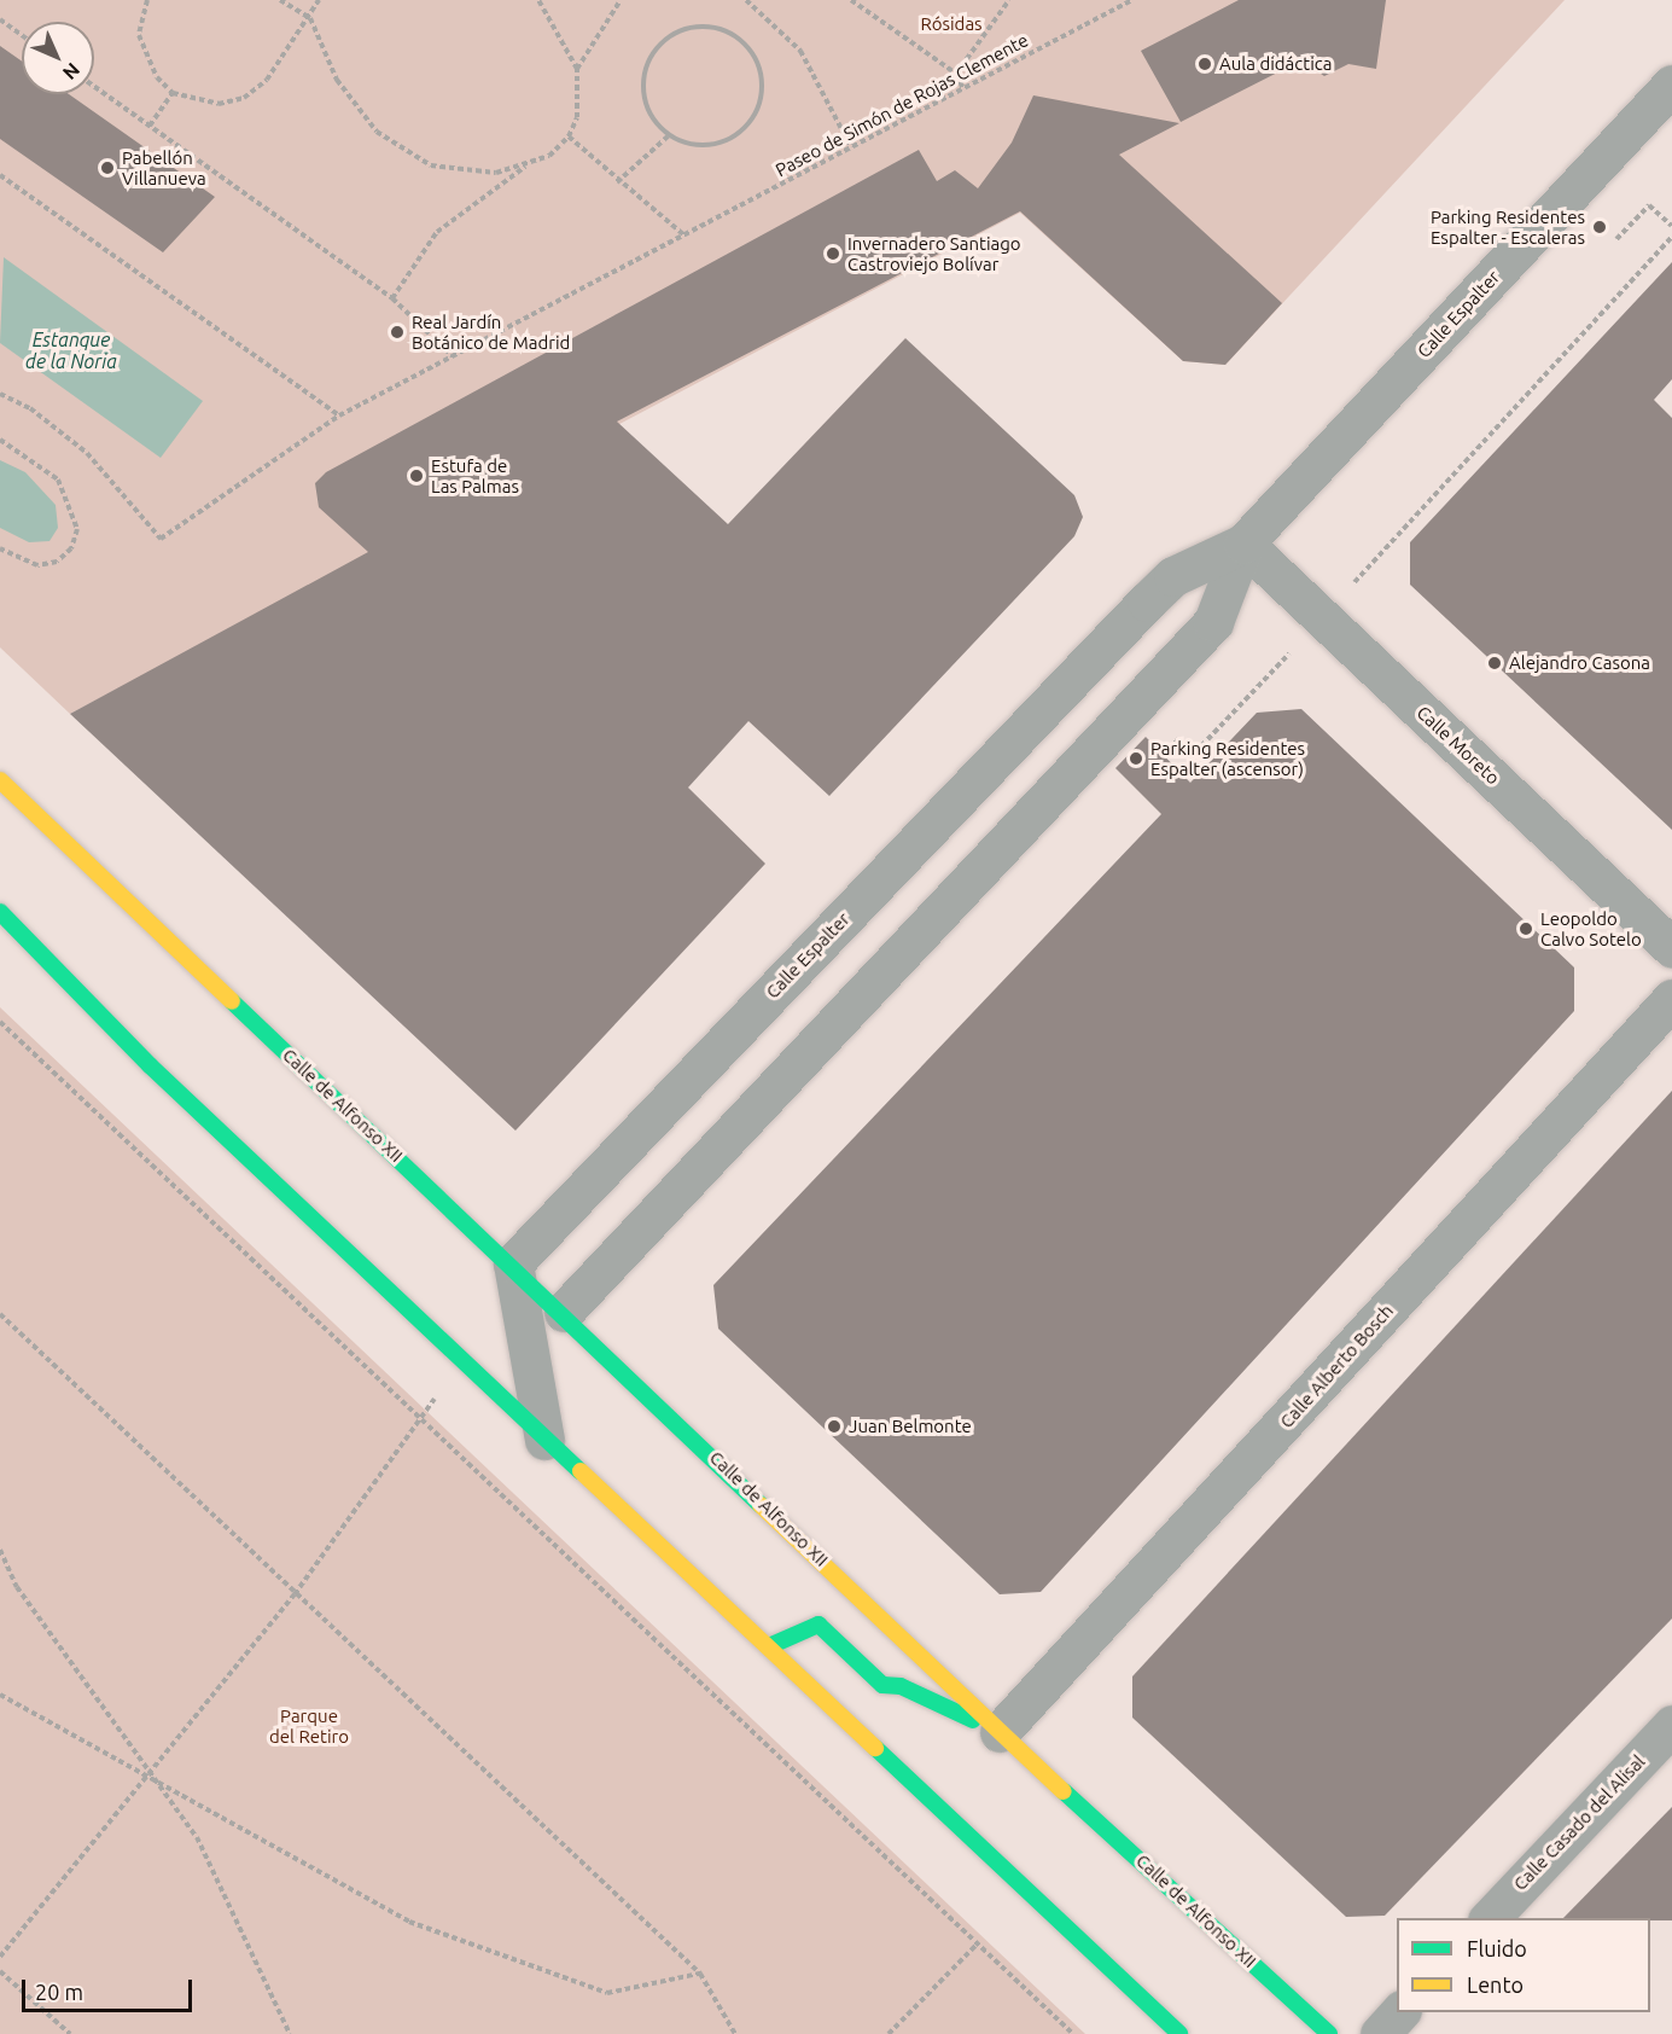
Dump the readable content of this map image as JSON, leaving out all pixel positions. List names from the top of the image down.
{
  "streets": {
    "main road": ["Calle de Alfonso XII"],
    "street": [
      "Calle Espalter",
      "Calle Moreto",
      "Calle Alberto Bosch",
      "Calle Casado del Alisal"
    ],
    "path": ["Paseo de Simón de Rojas Clemente"]
  },
  "crossings": [
    ["Calle Espalter", "Calle Moreto"],
    ["Calle Espalter", "Calle de Alfonso XII"],
    ["Calle de Alfonso XII", "Calle Alberto Bosch"]
  ],
  "water": ["Estanque de la Noria"],
  "parks": ["Rósidas", "Parque del Retiro"],
  "places": [
    "Aula didáctica",
    "Pabellón Villanueva",
    "Parking Residentes Espalter - Escaleras",
    "Invernadero Santiago Castroviejo Bolívar",
    "Real Jardín Botánico de Madrid",
    "Estufa de Las Palmas",
    "Alejandro Casona",
    "Parking Residentes Espalter (ascensor)",
    "Leopoldo Calvo Sotelo",
    "Juan Belmonte"
  ],
  "legend": ["Fluido", "Lento"],
  "scale_bar": "20 m",
  "north": "bottom right"
}
